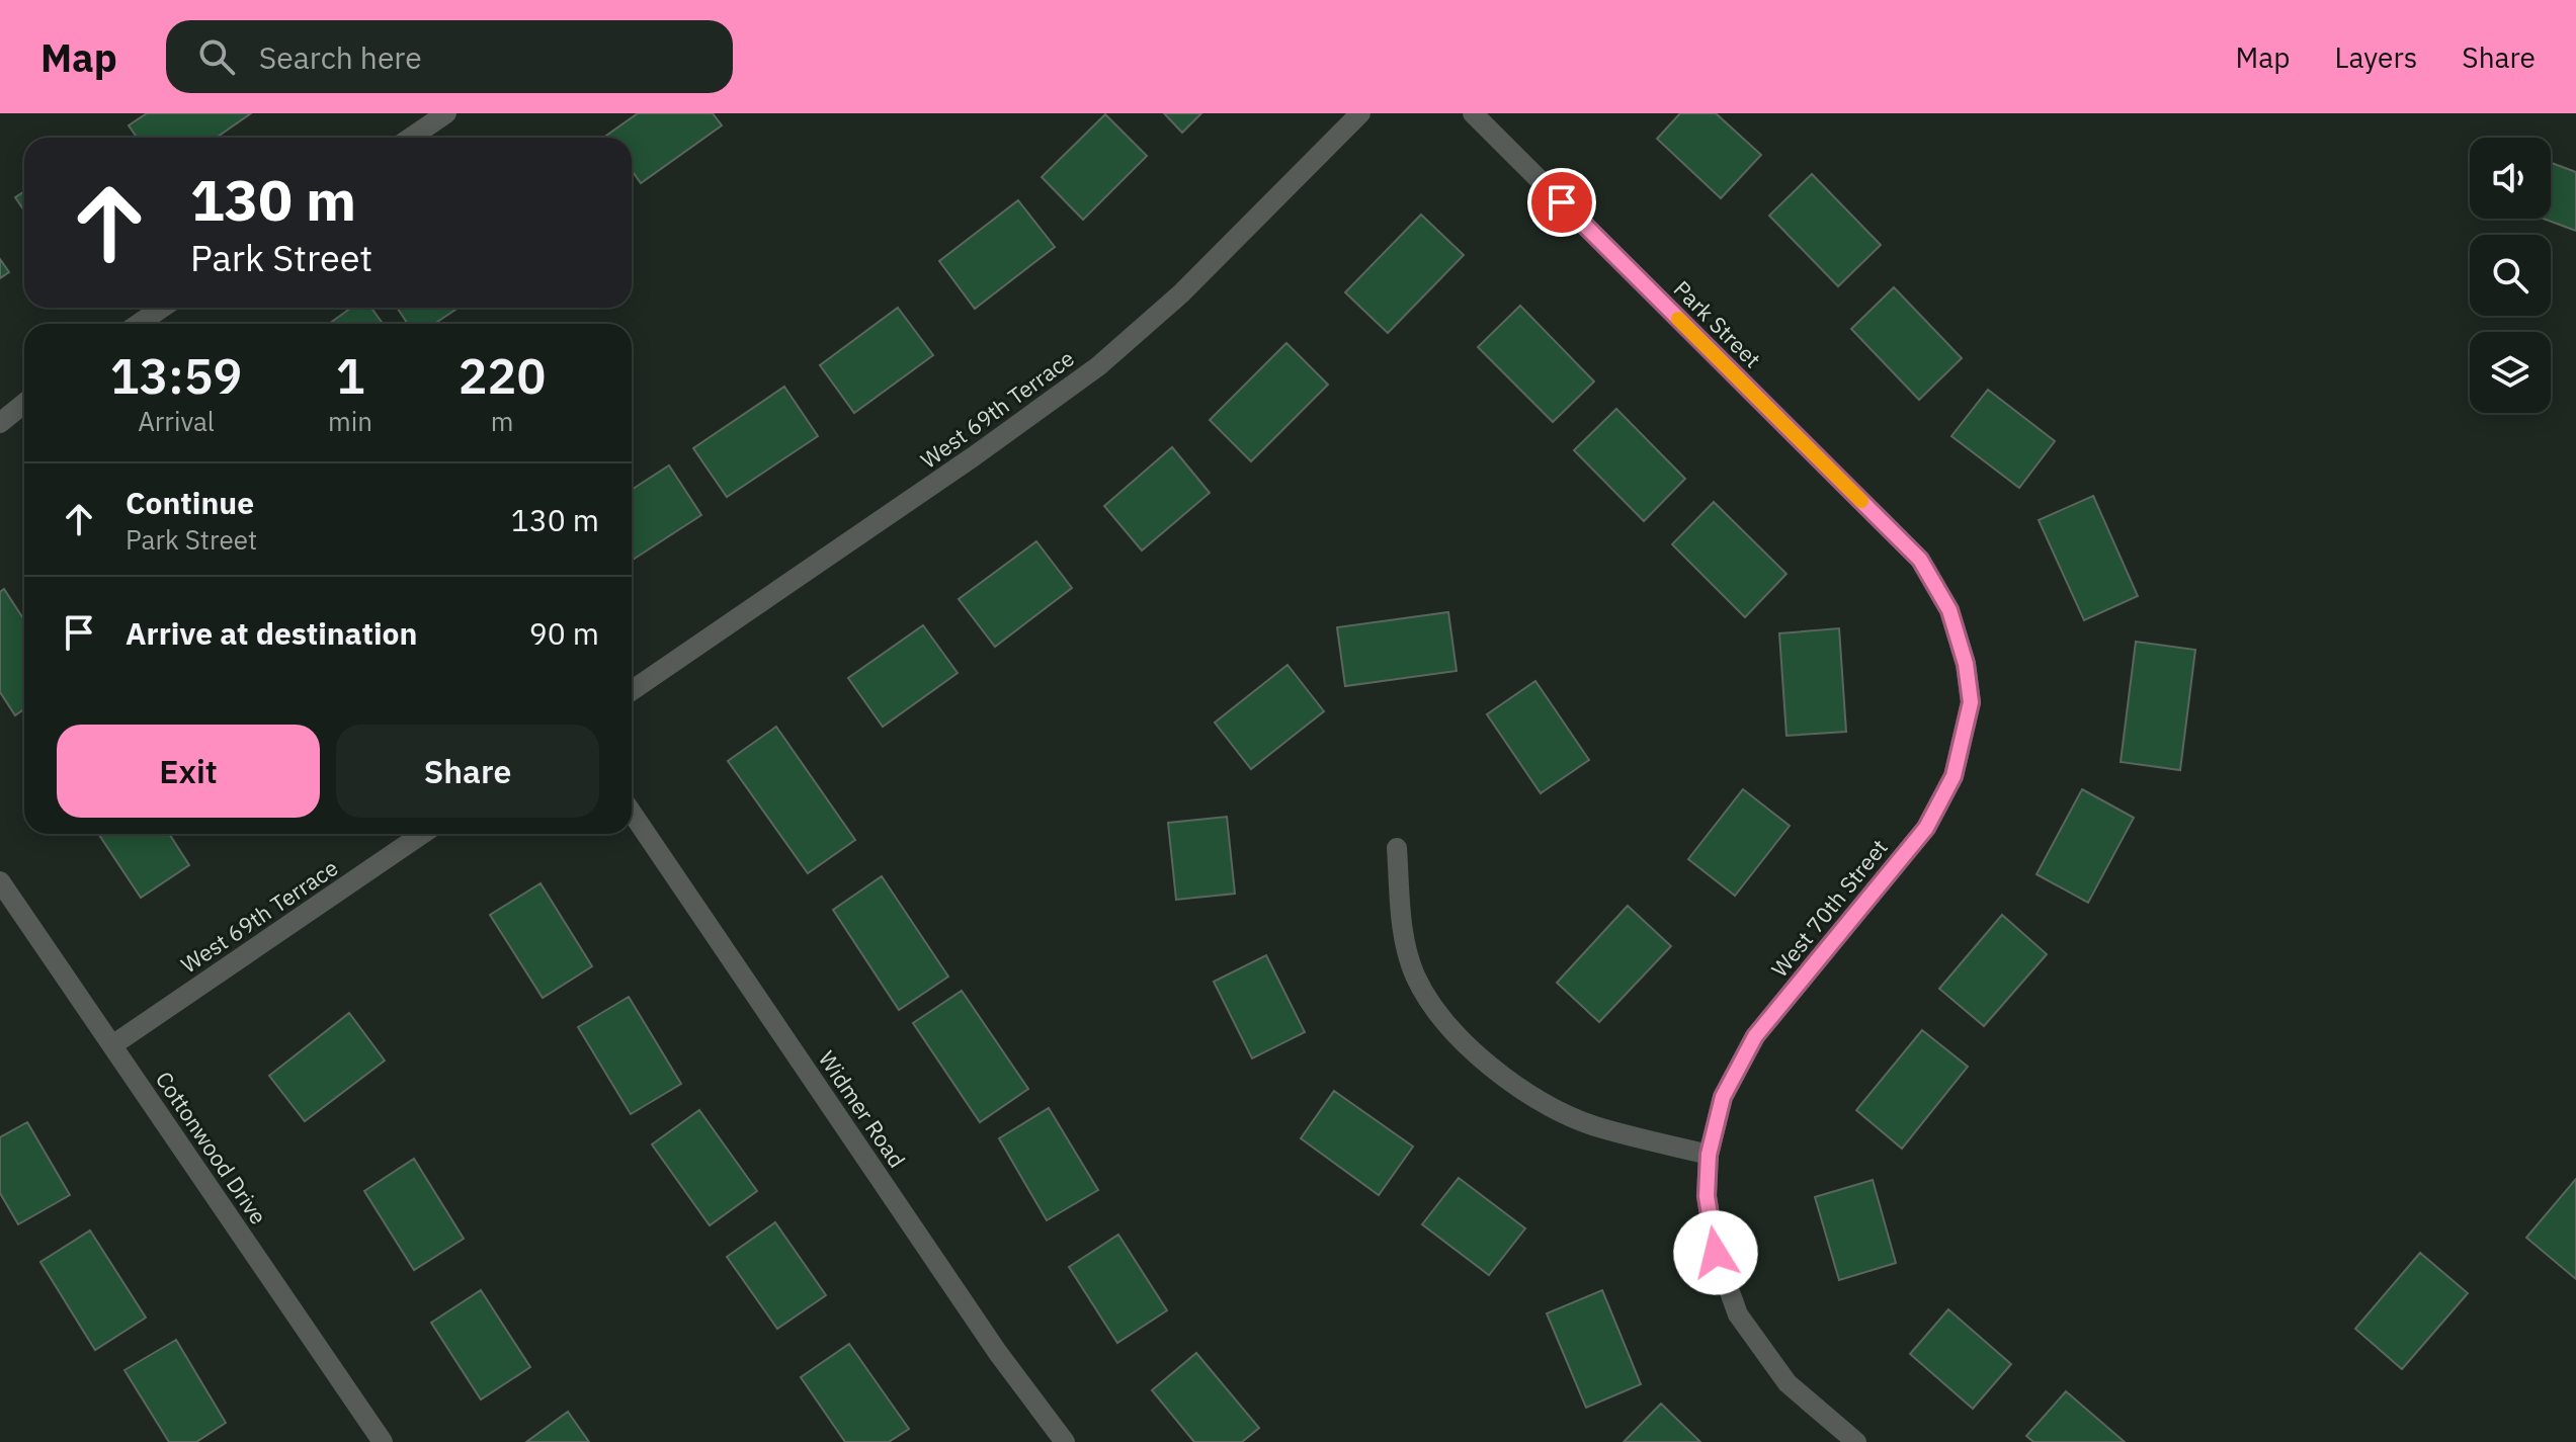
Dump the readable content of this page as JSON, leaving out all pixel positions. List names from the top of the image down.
{
  "streets": {
    "street": [
      "Park Street",
      "West 69th Terrace",
      "West 70th Street",
      "Widmer Road",
      "Cottonwood Drive"
    ]
  },
  "crossings": [
    ["Park Street", "West 70th Street"],
    ["West 69th Terrace", "Cottonwood Drive"]
  ],
  "page": {
    "header": "Map",
    "search": "Search here",
    "nav": ["Map", "Layers", "Share"],
    "turn": ["130 m", "Park Street"],
    "eta": [
      "13:59",
      "Arrival",
      "1",
      "min",
      "220",
      "m"
    ],
    "list": [
      {
        "name": "Continue",
        "note": "Park Street",
        "value": "130 m"
      },
      {
        "name": "Arrive at destination",
        "value": "90 m"
      }
    ],
    "buttons": ["Exit", "Share"]
  }
}
